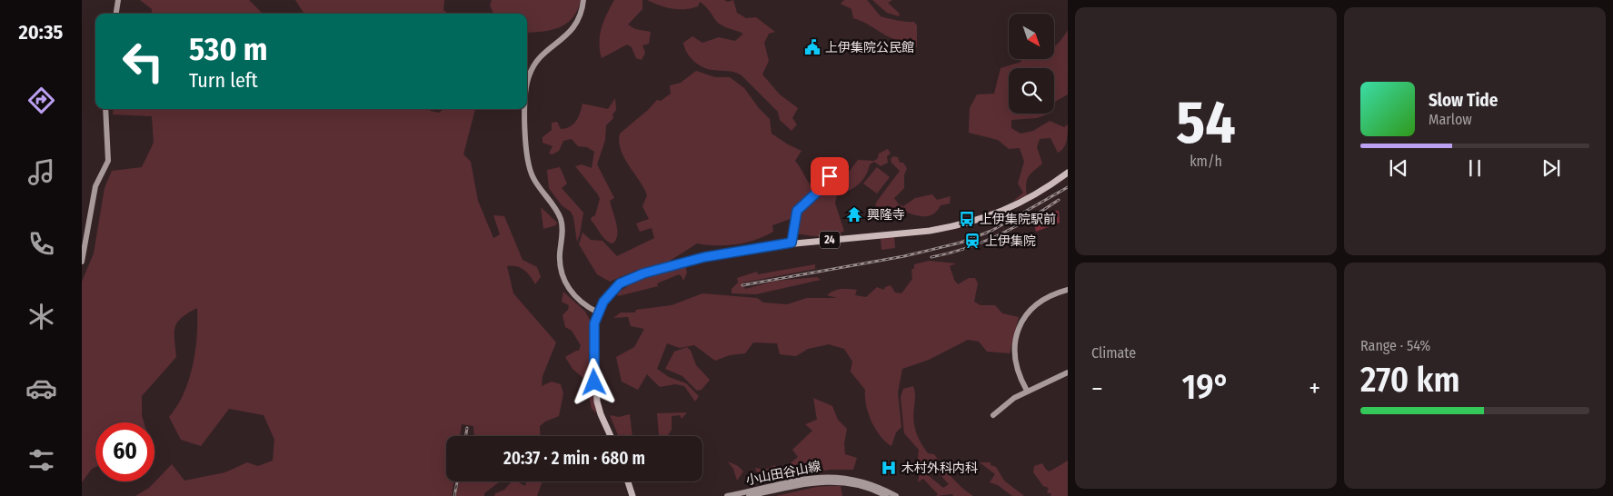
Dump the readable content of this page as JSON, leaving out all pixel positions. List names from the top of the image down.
{
  "streets": {
    "main road": ["24", "小山田谷山線"]
  },
  "places": {
    "public building": ["上伊集院公民館"],
    "temple": ["興隆寺"],
    "bus stop": ["上伊集院駅前"],
    "station": ["上伊集院"],
    "hospital": ["木村外科内科"]
  },
  "north": "bottom right",
  "page": {
    "tabs": "20:35",
    "tile": [
      ["54", "km/h"],
      "Climate",
      ["Range · 54%", "270 km"]
    ],
    "turn": ["530 m", "Turn left"],
    "song": ["Slow Tide", "Marlow"],
    "heat": ["−", "19°", "+"],
    "limit": "60",
    "trip": "20:37 · 2 min · 680 m"
  }
}
